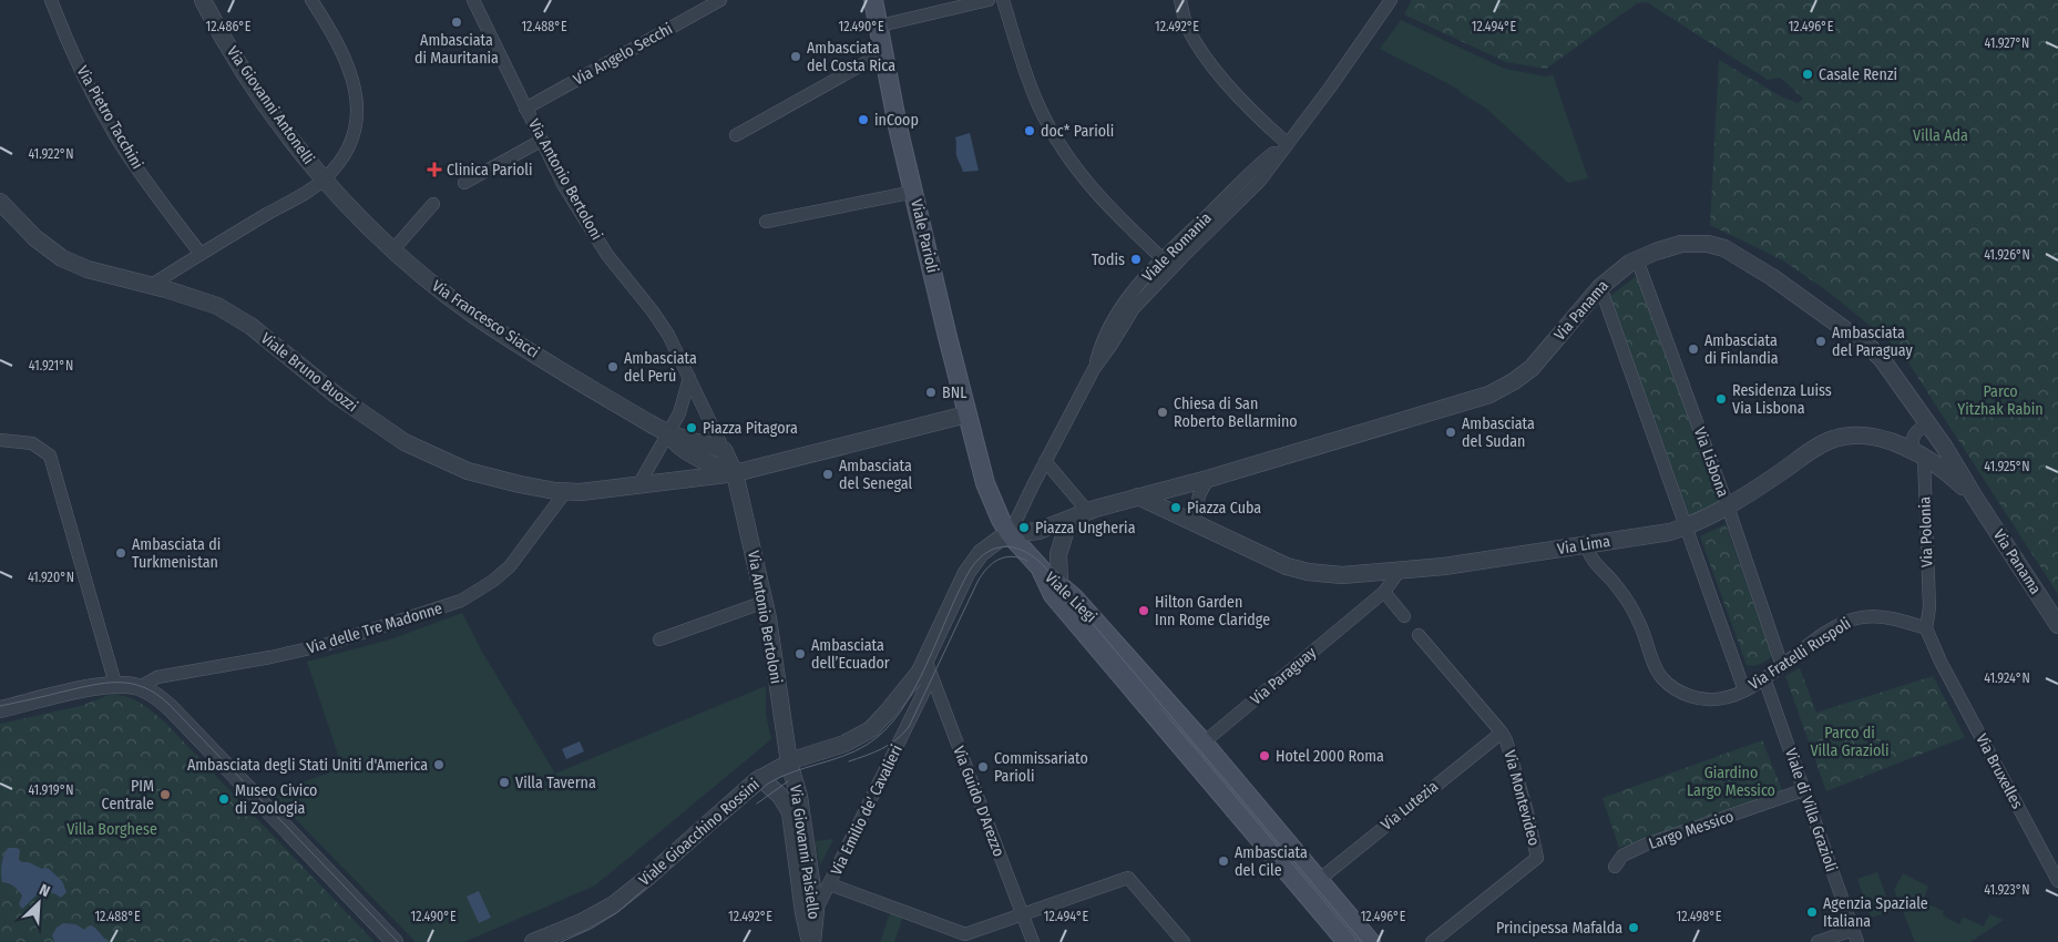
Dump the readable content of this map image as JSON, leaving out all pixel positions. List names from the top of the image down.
{
  "streets": {
    "main road": ["Viale Parioli", "Viale Liegi"],
    "street": [
      "Via Angelo Secchi",
      "Via Giovanni Antonelli",
      "Via Pietro Tacchini",
      "Via Antonio Bertoloni",
      "Viale Romania",
      "Via Panama",
      "Via Francesco Siacci",
      "Viale Bruno Buozzi",
      "Via Lisbona",
      "Via Polonia",
      "Via Lima",
      "Via delle Tre Madonne",
      "Via Fratelli Ruspoli",
      "Via Paraguay",
      "Via Bruxelles",
      "Via Montevideo",
      "Via Guido D'Arezzo",
      "Via Lutezia",
      "Via Emilio de' Cavalieri",
      "Viale di Villa Grazioli",
      "Largo Messico",
      "Viale Gioacchino Rossini",
      "Via Giovanni Paisiello"
    ]
  },
  "crossings": [
    ["Via Angelo Secchi", "Via Antonio Bertoloni"],
    ["Via Giovanni Antonelli", "Via Francesco Siacci"],
    ["Via Antonio Bertoloni", "Viale Gioacchino Rossini"],
    ["Via Antonio Bertoloni", "Via Giovanni Paisiello"],
    ["Viale Parioli", "Viale Gioacchino Rossini"],
    ["Via Panama", "Via Lisbona"],
    ["Via Panama", "Via Polonia"],
    ["Via Panama", "Via Lima"],
    ["Viale Bruno Buozzi", "Via delle Tre Madonne"],
    ["Via Lisbona", "Via Lima"],
    ["Via Lisbona", "Via Fratelli Ruspoli"],
    ["Via Polonia", "Via Lima"],
    ["Via Polonia", "Via Fratelli Ruspoli"],
    ["Via Polonia", "Via Bruxelles"],
    ["Via Lima", "Via Fratelli Ruspoli"],
    ["Via Lima", "Via Paraguay"],
    ["Viale Liegi", "Via Paraguay"],
    ["Viale Liegi", "Via Lutezia"],
    ["Via Fratelli Ruspoli", "Via Bruxelles"],
    ["Via Fratelli Ruspoli", "Viale di Villa Grazioli"],
    ["Via Montevideo", "Via Lutezia"],
    ["Via Guido D'Arezzo", "Via Emilio de' Cavalieri"],
    ["Via Guido D'Arezzo", "Viale Gioacchino Rossini"],
    ["Via Emilio de' Cavalieri", "Via Giovanni Paisiello"],
    ["Viale di Villa Grazioli", "Largo Messico"],
    ["Viale Gioacchino Rossini", "Via Giovanni Paisiello"]
  ],
  "parks": [
    "Villa Ada",
    "Parco Yitzhak Rabin",
    "Parco di Villa Grazioli",
    "Giardino Largo Messico",
    "Villa Borghese"
  ],
  "places": {
    "other": [
      "Ambasciata di Mauritania",
      "Ambasciata del Costa Rica",
      "Casale Renzi",
      "inCoop",
      "doc* Parioli",
      "Todis",
      "Ambasciata del Paraguay",
      "Ambasciata di Finlandia",
      "Ambasciata del Perù",
      "BNL",
      "Residenza Luiss Via Lisbona",
      "Chiesa di San Roberto Bellarmino",
      "Piazza Pitagora",
      "Ambasciata del Sudan",
      "Ambasciata del Senegal",
      "Piazza Cuba",
      "Piazza Ungheria",
      "Ambasciata di Turkmenistan",
      "Hilton Garden Inn Rome Claridge",
      "Ambasciata dell’Ecuador",
      "Hotel 2000 Roma",
      "Ambasciata degli Stati Uniti d'America",
      "Commissariato Parioli",
      "Villa Taverna",
      "PIM Centrale",
      "Museo Civico di Zoologia",
      "Ambasciata del Cile",
      "Agenzia Spaziale Italiana",
      "Principessa Mafalda"
    ],
    "health": ["Clinica Parioli"]
  },
  "north": "top right",
  "coordinates": [
    "12.486°E",
    "12.488°E",
    "12.490°E",
    "12.492°E",
    "12.494°E",
    "12.496°E",
    "41.927°N",
    "41.922°N",
    "41.926°N",
    "41.921°N",
    "41.925°N",
    "41.920°N",
    "41.924°N",
    "41.919°N",
    "41.923°N",
    "12.498°E"
  ]
}
